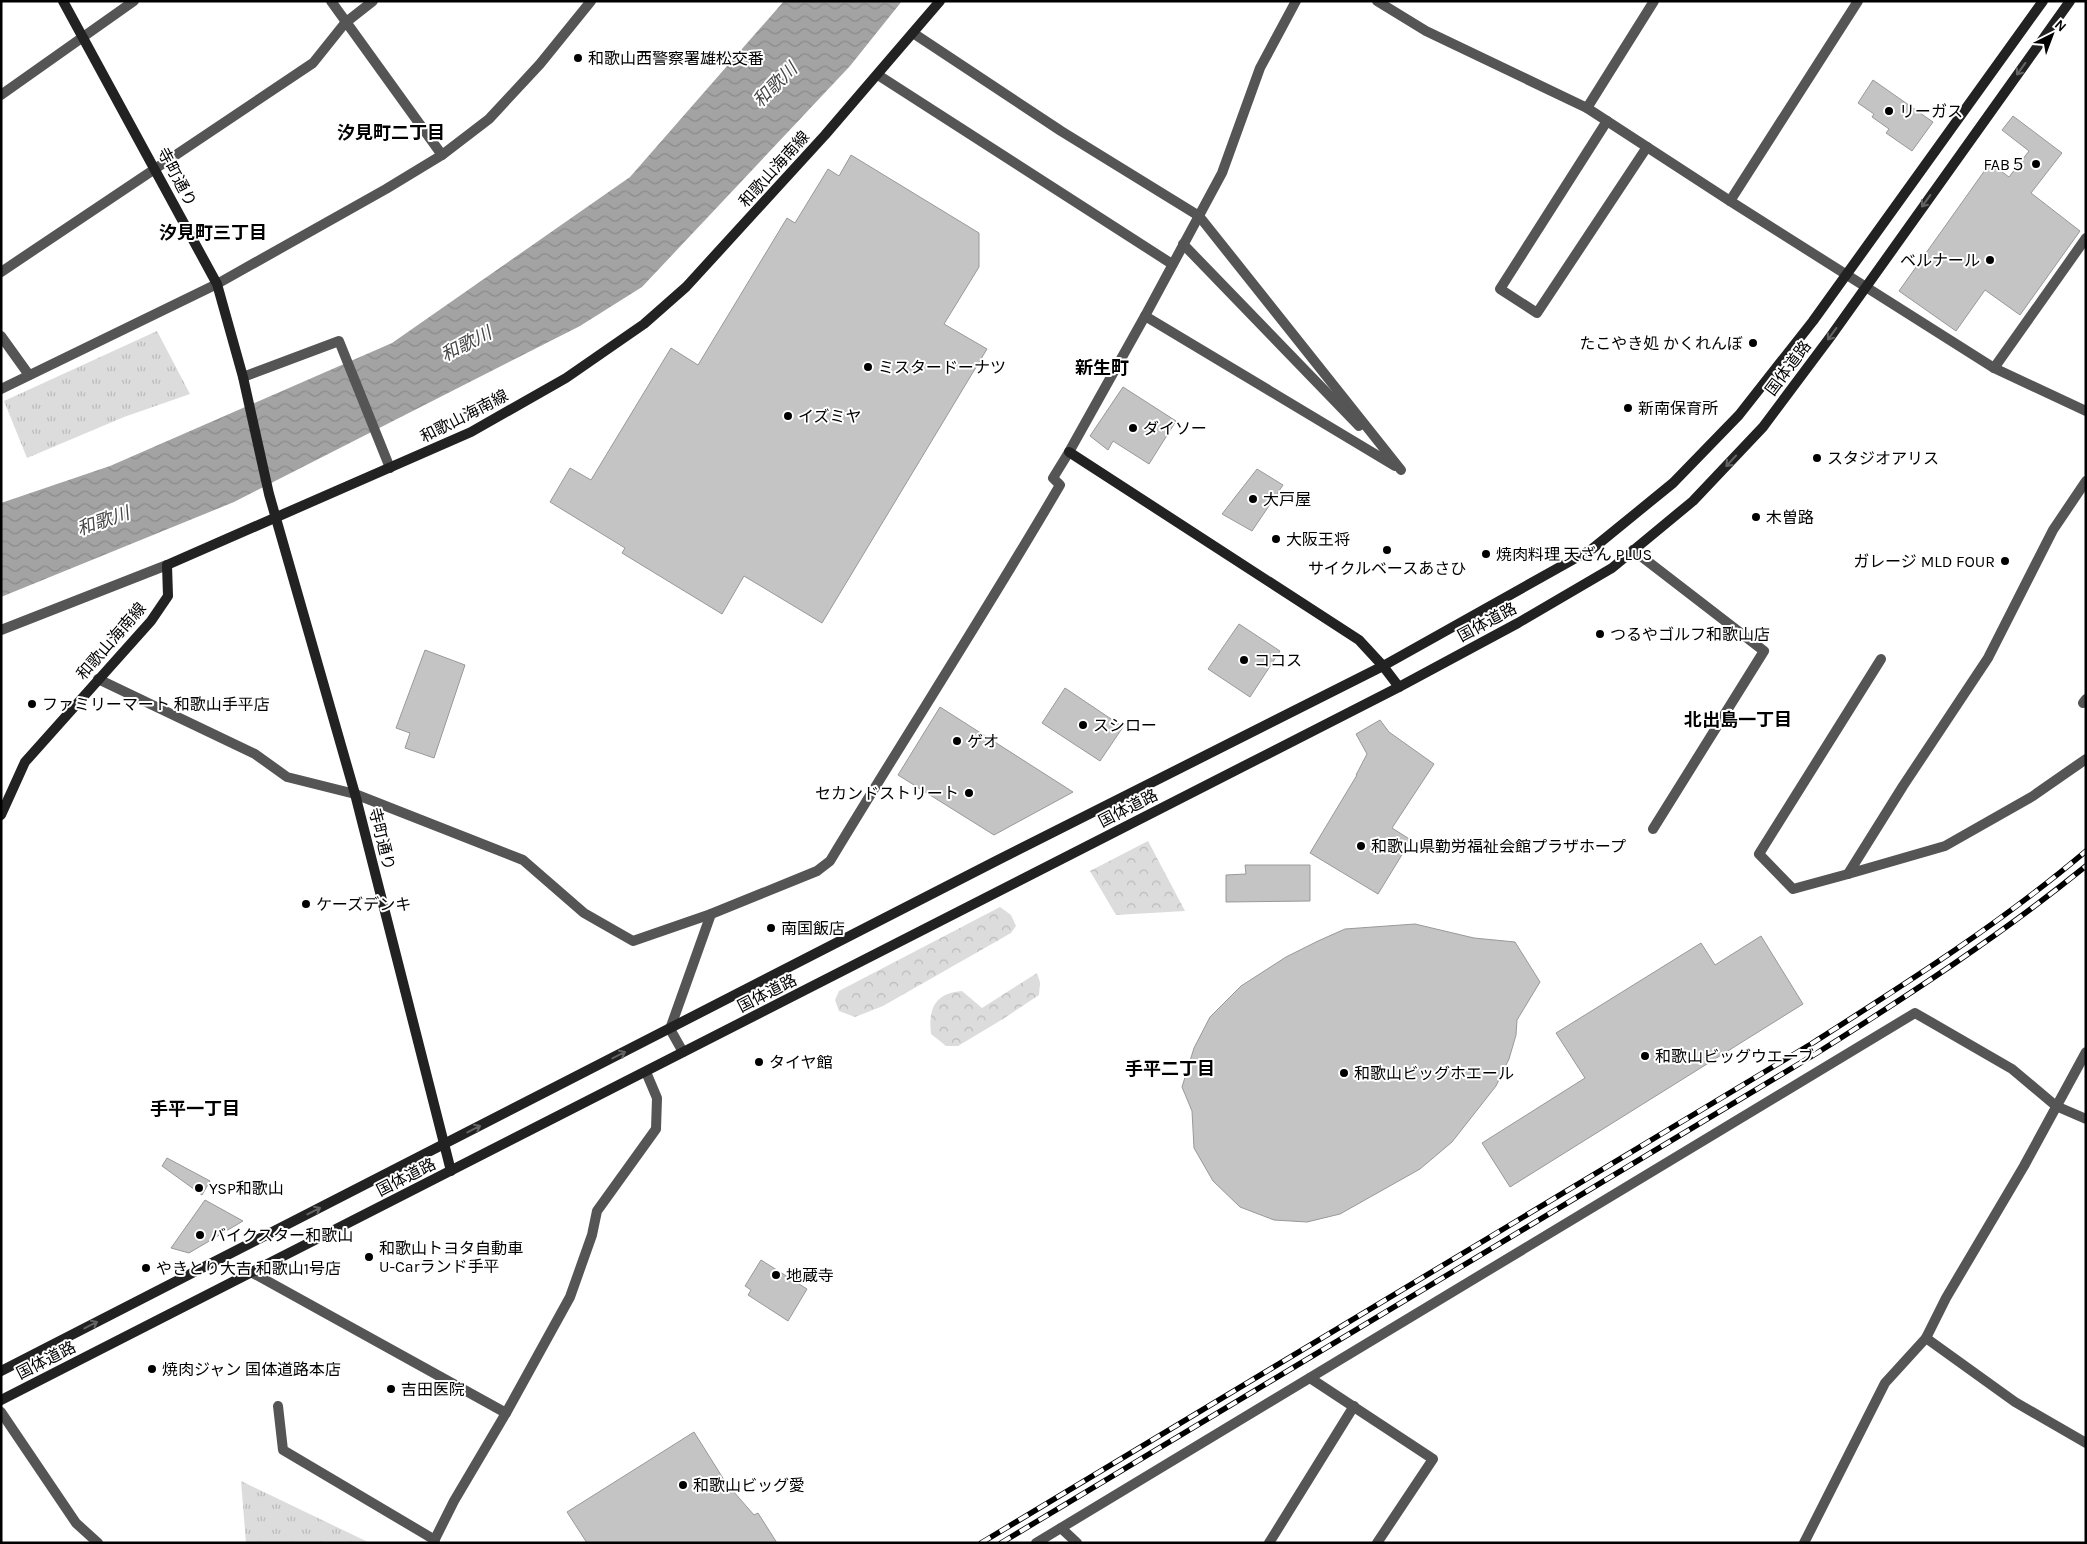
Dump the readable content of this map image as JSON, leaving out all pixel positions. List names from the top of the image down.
{
  "streets": {
    "street": ["和歌山海南線", "寺町通り", "国体道路"]
  },
  "crossings": [
    ["和歌山海南線", "寺町通り"],
    ["寺町通り", "国体道路"]
  ],
  "districts": [
    "汐見町二丁目",
    "汐見町三丁目",
    "新生町",
    "北出島一丁目",
    "手平二丁目",
    "手平一丁目"
  ],
  "water": ["和歌川"],
  "places": [
    "和歌山西警察署雄松交番",
    "リーガス",
    "FAB５",
    "ベルナール",
    "たこやき処 かくれんぼ",
    "ミスタードーナツ",
    "新南保育所",
    "イズミヤ",
    "ダイソー",
    "スタジオアリス",
    "大戸屋",
    "木曽路",
    "大阪王将",
    "サイクルベースあさひ",
    "焼肉料理 天ざん PLUS",
    "ガレージ MLD FOUR",
    "つるやゴルフ和歌山店",
    "ココス",
    "ファミリーマート 和歌山手平店",
    "スシロー",
    "ゲオ",
    "セカンドストリート",
    "和歌山県勤労福祉会館プラザホープ",
    "ケーズデンキ",
    "南国飯店",
    "和歌山ビッグウエーブ",
    "タイヤ館",
    "和歌山ビッグホエール",
    "YSP和歌山",
    "バイクスター和歌山",
    "和歌山トヨタ自動車 U-Carランド手平",
    "やきとり大吉 和歌山1号店",
    "地蔵寺",
    "焼肉ジャン 国体道路本店",
    "吉田医院",
    "和歌山ビッグ愛"
  ],
  "north": "top right"
}
